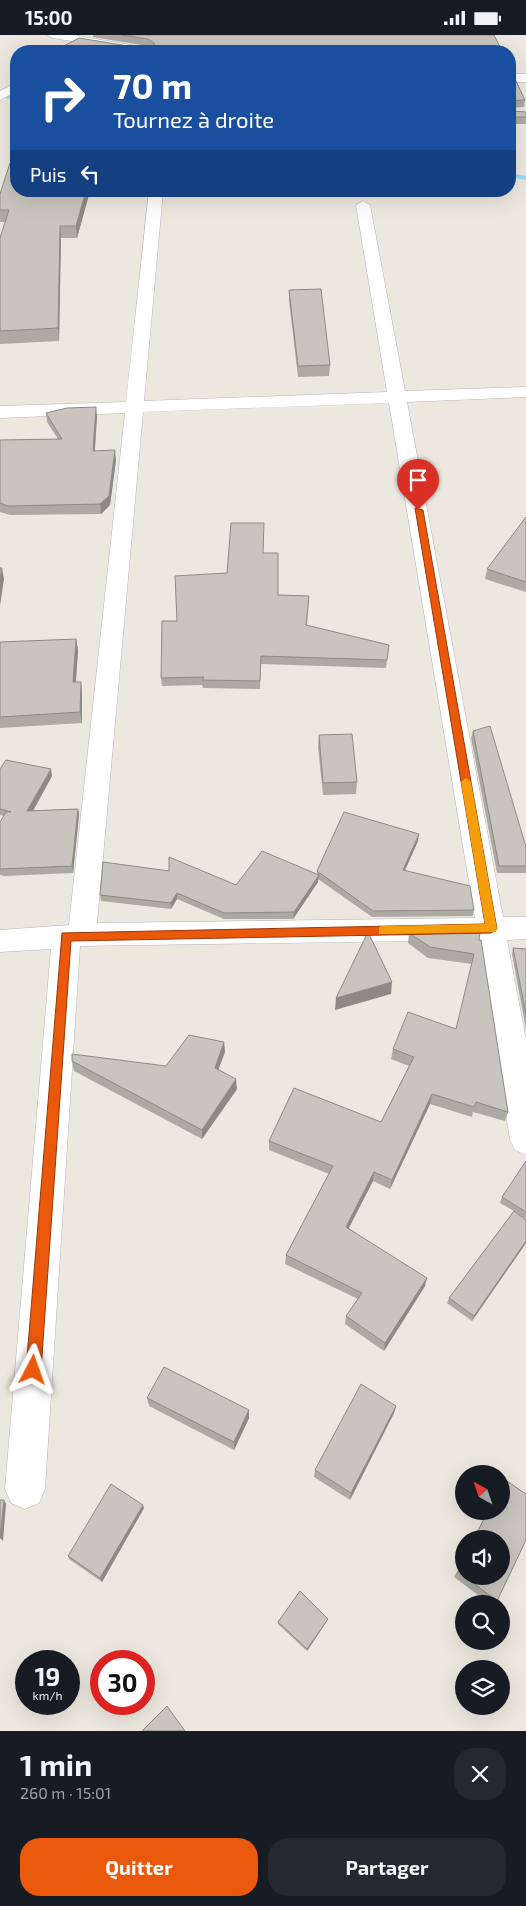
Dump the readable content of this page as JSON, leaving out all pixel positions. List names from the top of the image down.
{
  "north": "top left",
  "page": {
    "status": "15:00",
    "turn": ["70 m", "Tournez à droite"],
    "then": "Puis",
    "speed": "19 km/h",
    "limit": "30",
    "heading": ["1 min", "260 m · 15:01"],
    "buttons": ["Quitter", "Partager"]
  }
}
